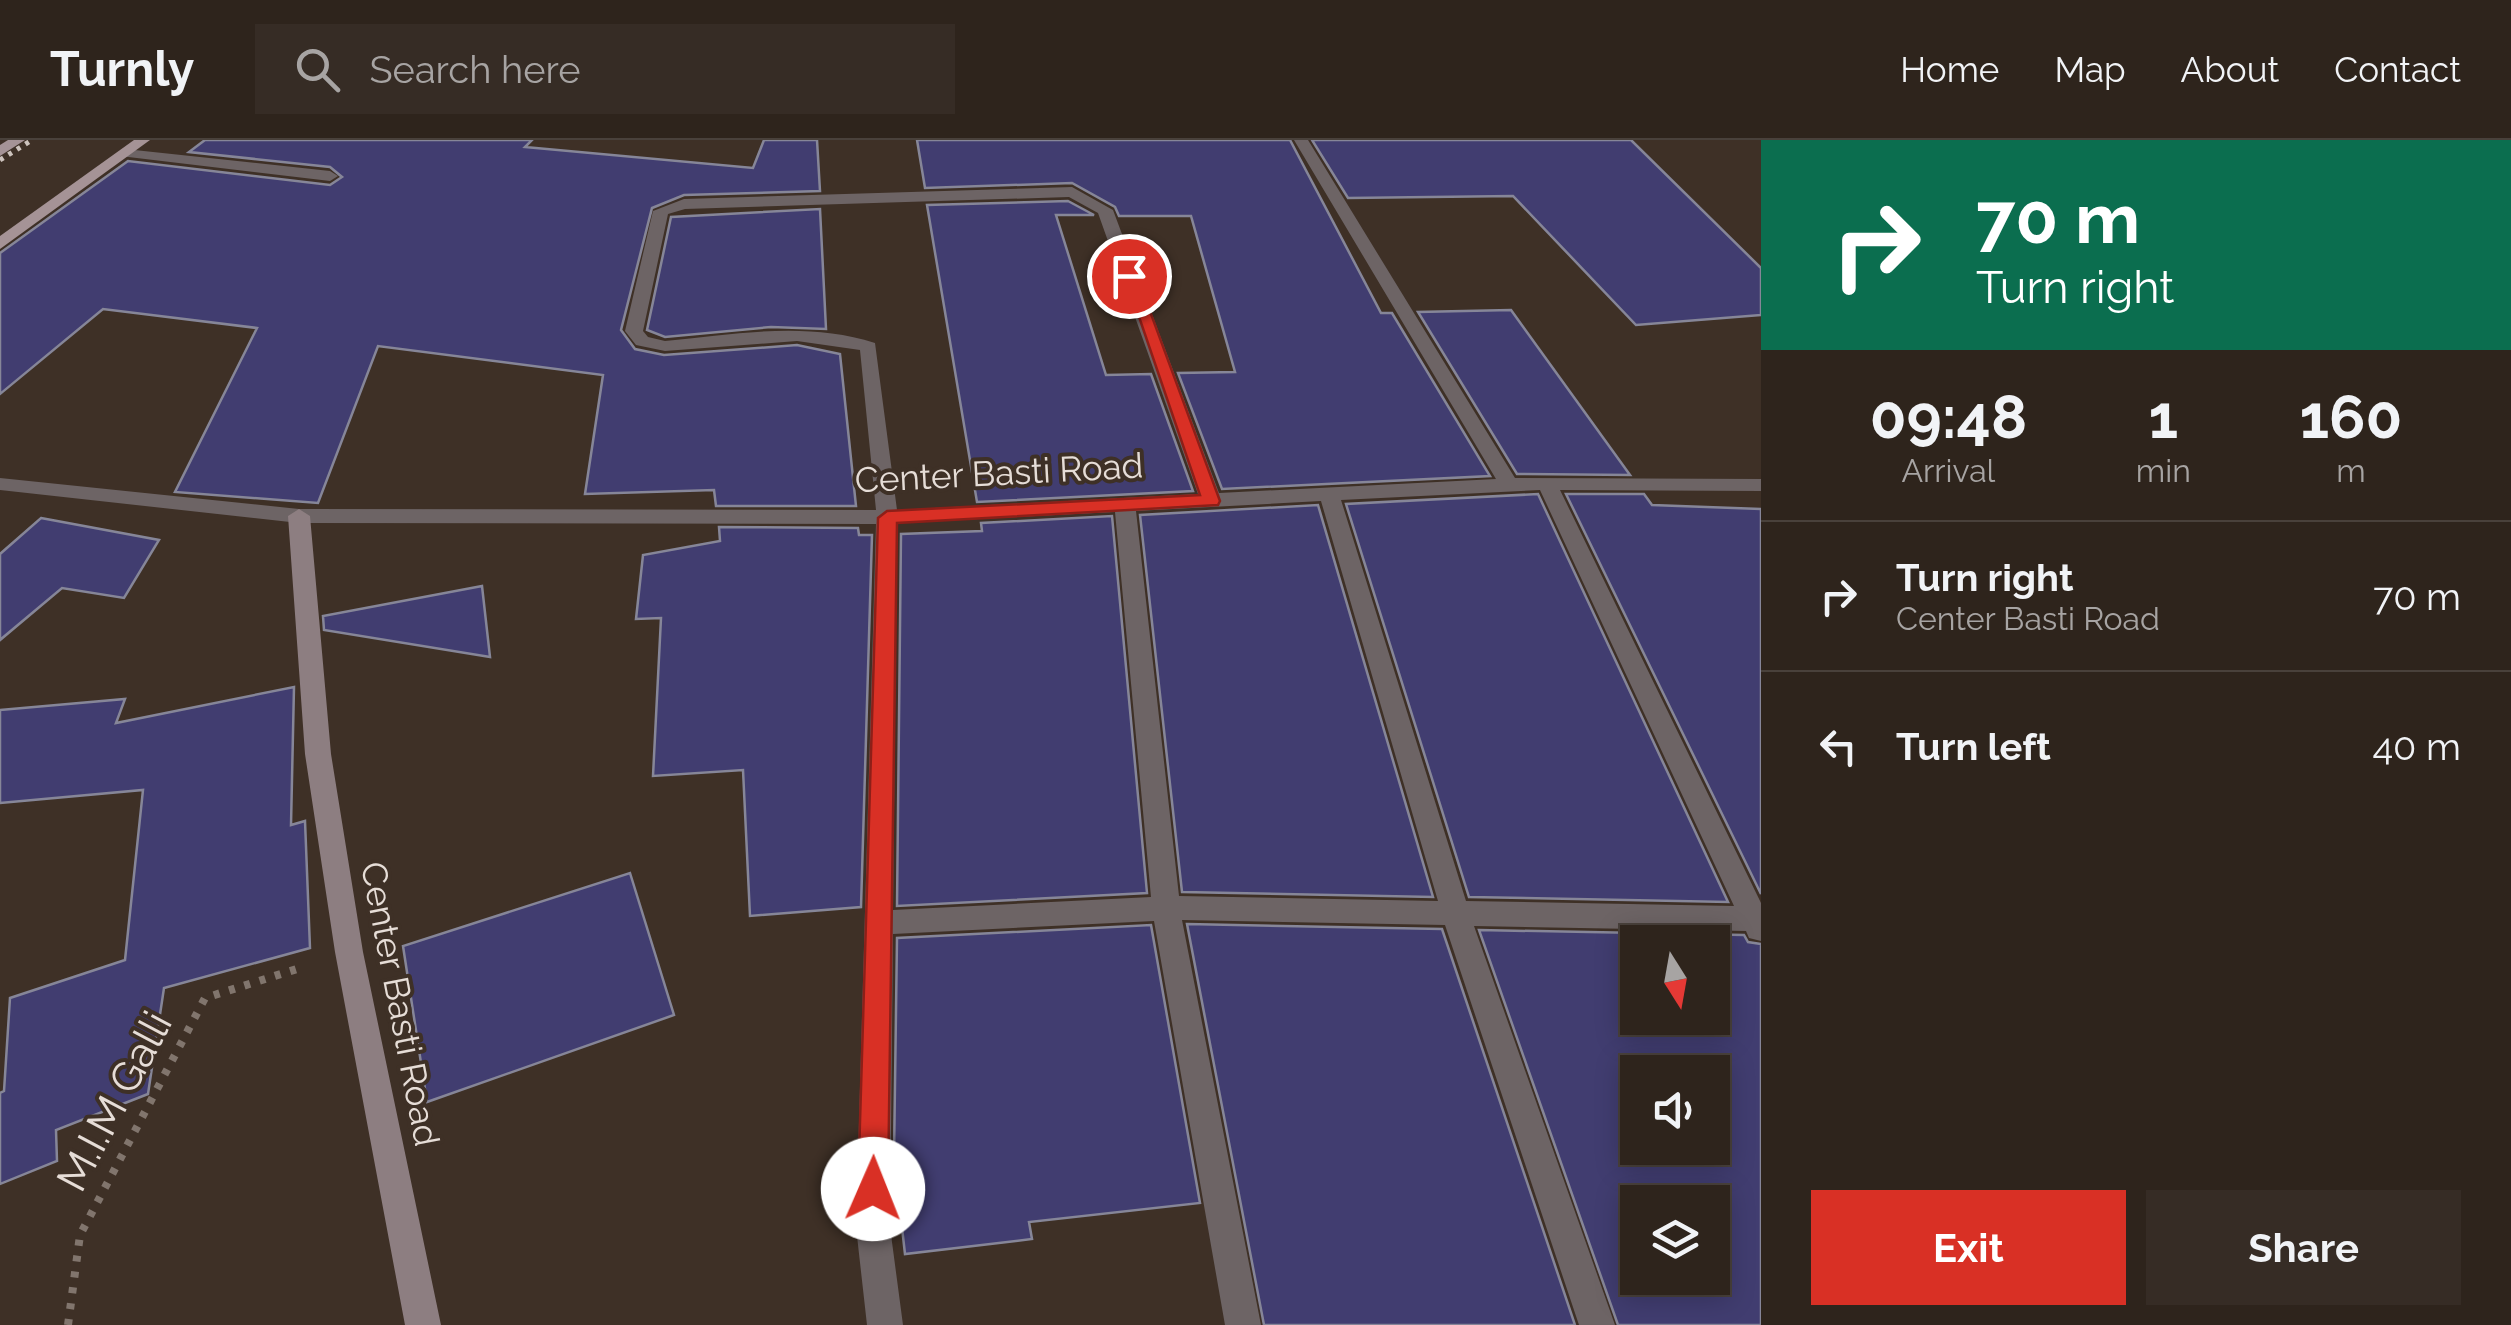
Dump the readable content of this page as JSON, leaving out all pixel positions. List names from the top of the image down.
{
  "streets": {
    "street": ["Center Basti Road"],
    "path": ["M.I.M Galli"]
  },
  "crossings": [
    ["Center Basti Road", "M.I.M Galli"]
  ],
  "north": "bottom",
  "page": {
    "header": "Turnly",
    "search": "Search here",
    "nav": [
      "Home",
      "Map",
      "About",
      "Contact"
    ],
    "turn": ["70 m", "Turn right"],
    "eta": [
      "09:48",
      "Arrival",
      "1",
      "min",
      "160",
      "m"
    ],
    "list": [
      {
        "name": "Turn right",
        "note": "Center Basti Road",
        "value": "70 m"
      },
      {
        "name": "Turn left",
        "value": "40 m"
      }
    ],
    "buttons": ["Exit", "Share"]
  }
}
